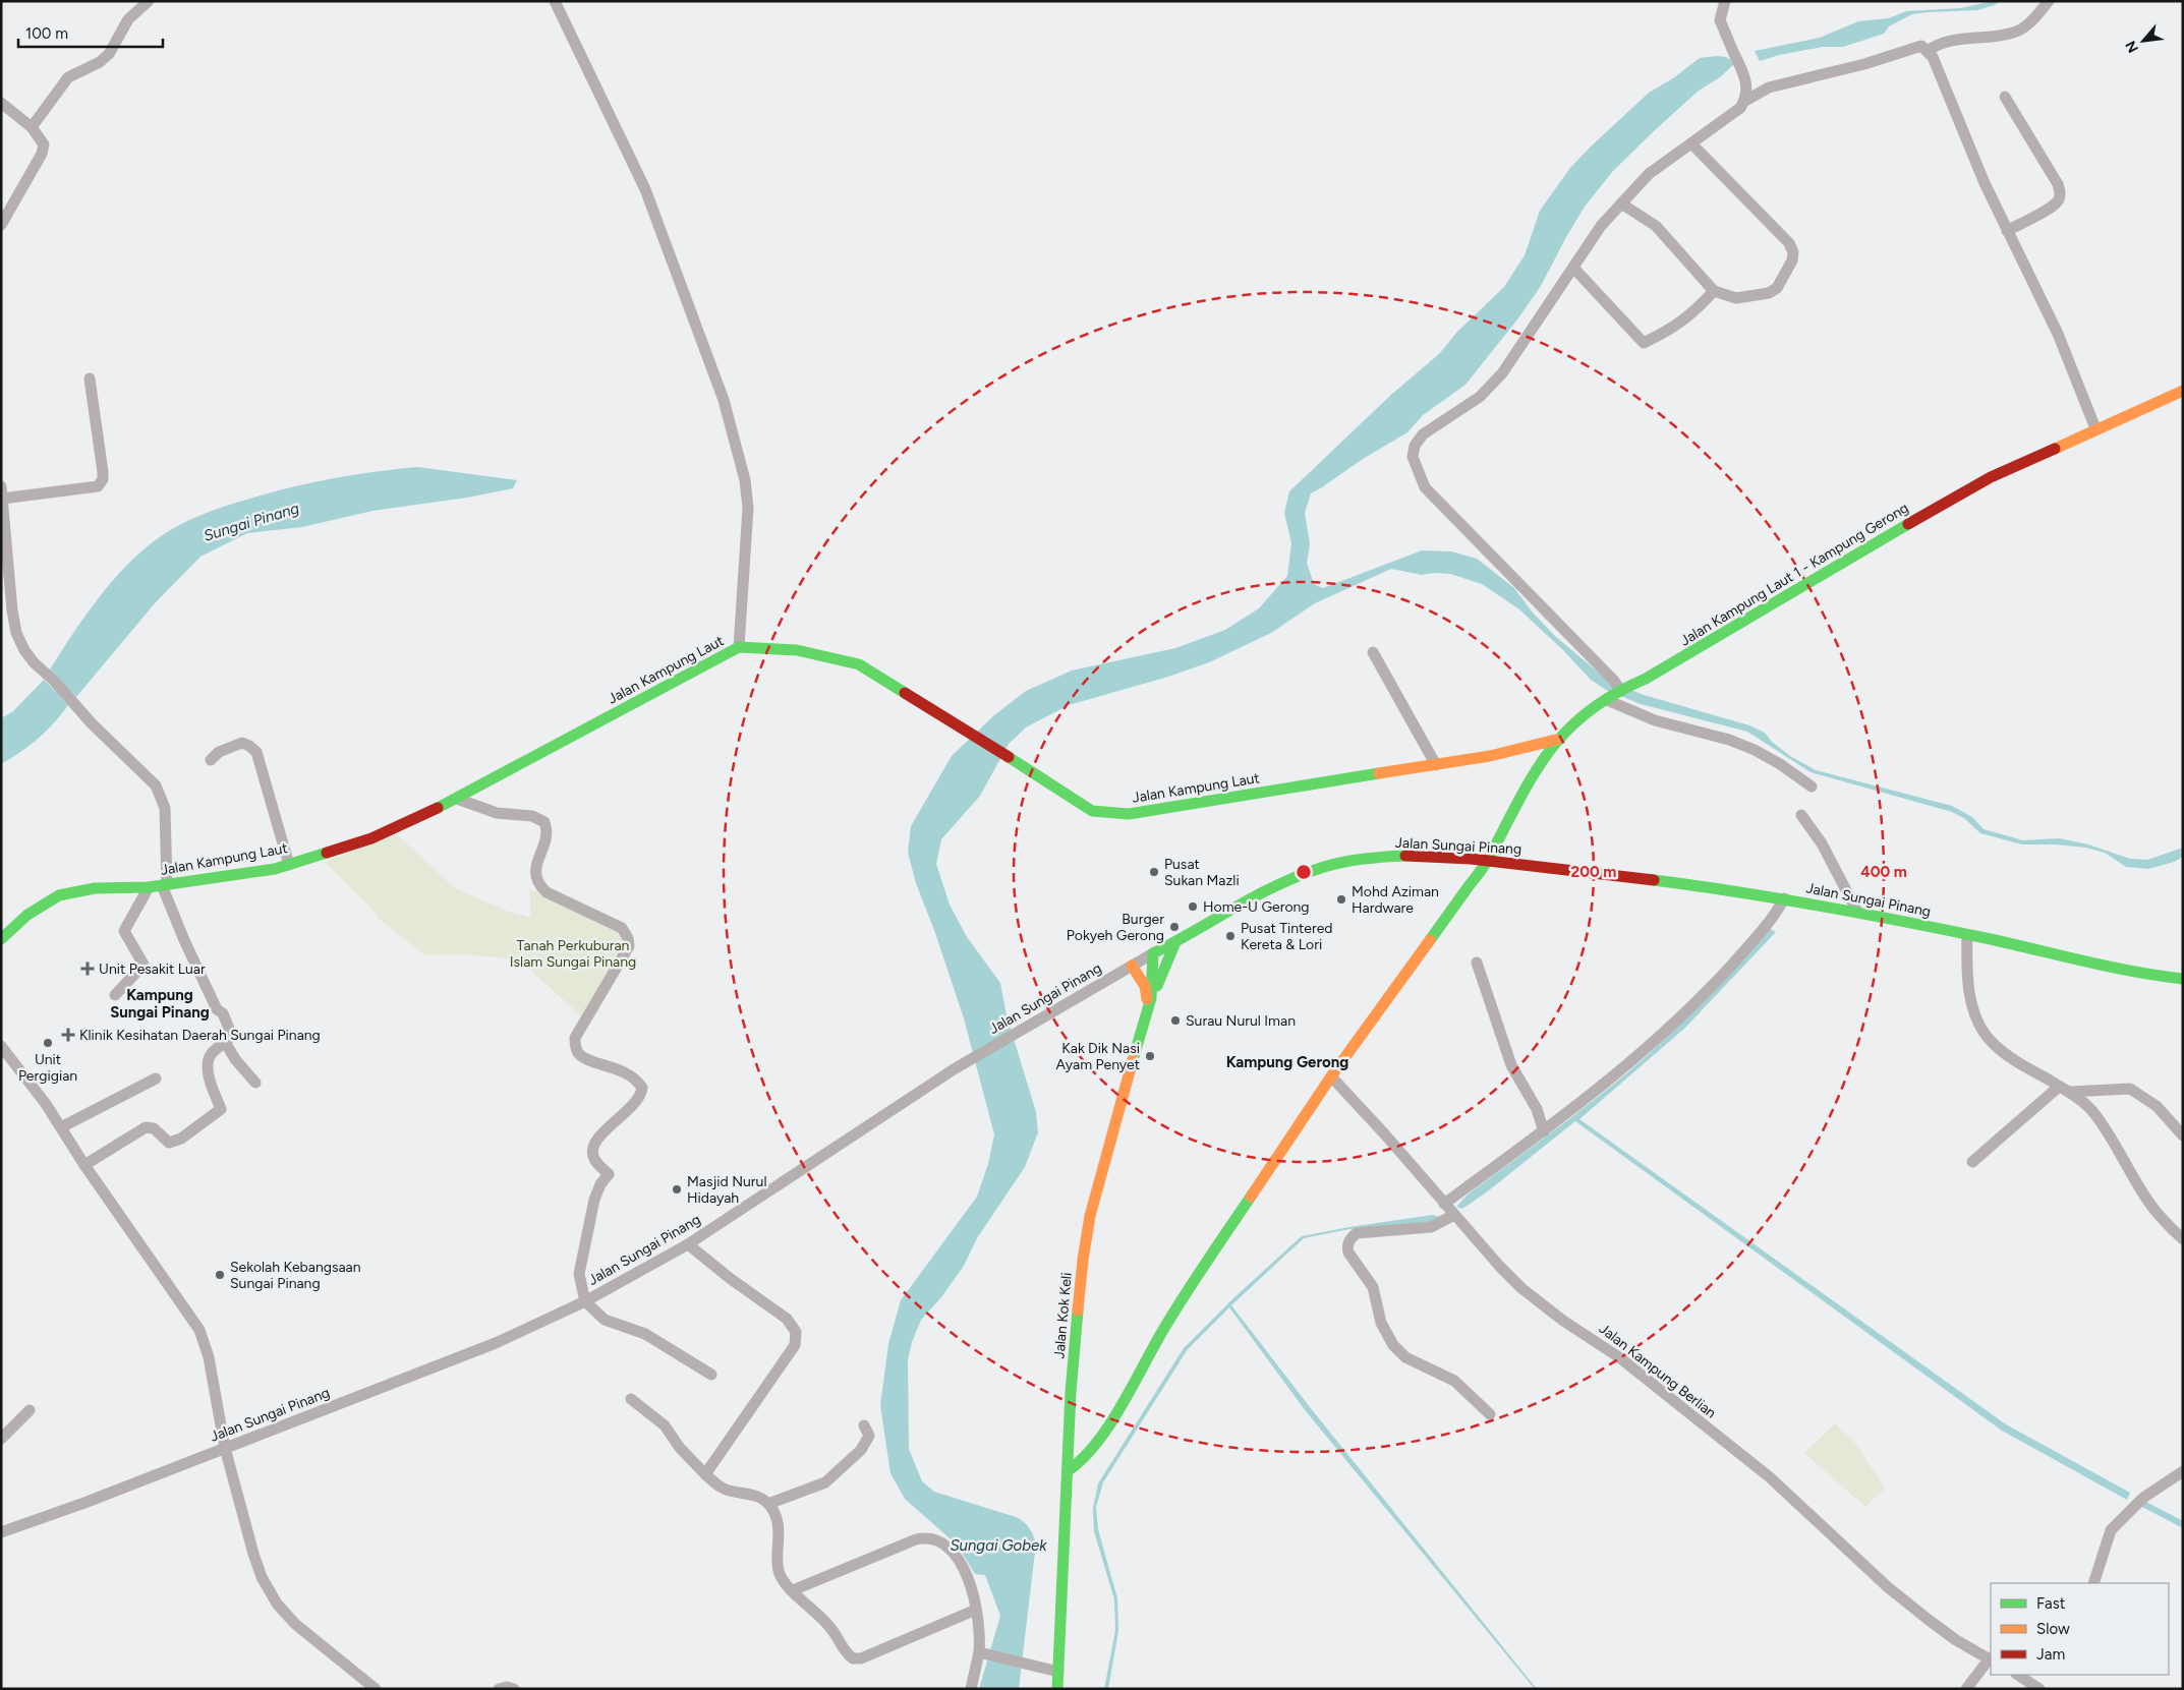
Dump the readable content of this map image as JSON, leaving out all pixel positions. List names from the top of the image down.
{
  "streets": {
    "street": [
      "Jalan Kampung Laut 1 - Kampung Gerong",
      "Jalan Kampung Laut",
      "Jalan Sungai Pinang",
      "Jalan Kok Keli",
      "Jalan Kampung Berlian"
    ]
  },
  "crossings": [
    ["Jalan Kampung Laut 1 - Kampung Gerong", "Jalan Kampung Laut"],
    ["Jalan Kampung Laut 1 - Kampung Gerong", "Jalan Sungai Pinang"],
    ["Jalan Kampung Laut 1 - Kampung Gerong", "Jalan Kok Keli"],
    ["Jalan Kampung Laut 1 - Kampung Gerong", "Jalan Kampung Berlian"],
    ["Jalan Sungai Pinang", "Jalan Kok Keli"]
  ],
  "districts": ["Kampung Sungai Pinang", "Kampung Gerong"],
  "water": ["Sungai Pinang", "Sungai Gobek"],
  "parks": ["Tanah Perkuburan Islam Sungai Pinang"],
  "places": {
    "other": [
      "Pusat Sukan Mazli",
      "Mohd Aziman Hardware",
      "Home-U Gerong",
      "Burger Pokyeh Gerong",
      "Pusat Tintered Kereta & Lori",
      "Surau Nurul Iman",
      "Unit Pergigian",
      "Kak Dik Nasi Ayam Penyet",
      "Masjid Nurul Hidayah",
      "Sekolah Kebangsaan Sungai Pinang"
    ],
    "health": ["Unit Pesakit Luar", "Klinik Kesihatan Daerah Sungai Pinang"]
  },
  "legend": ["Fast", "Slow", "Jam"],
  "scale_bar": "100 m",
  "north": "bottom left",
  "rings": ["200 m", "400 m"]
}
